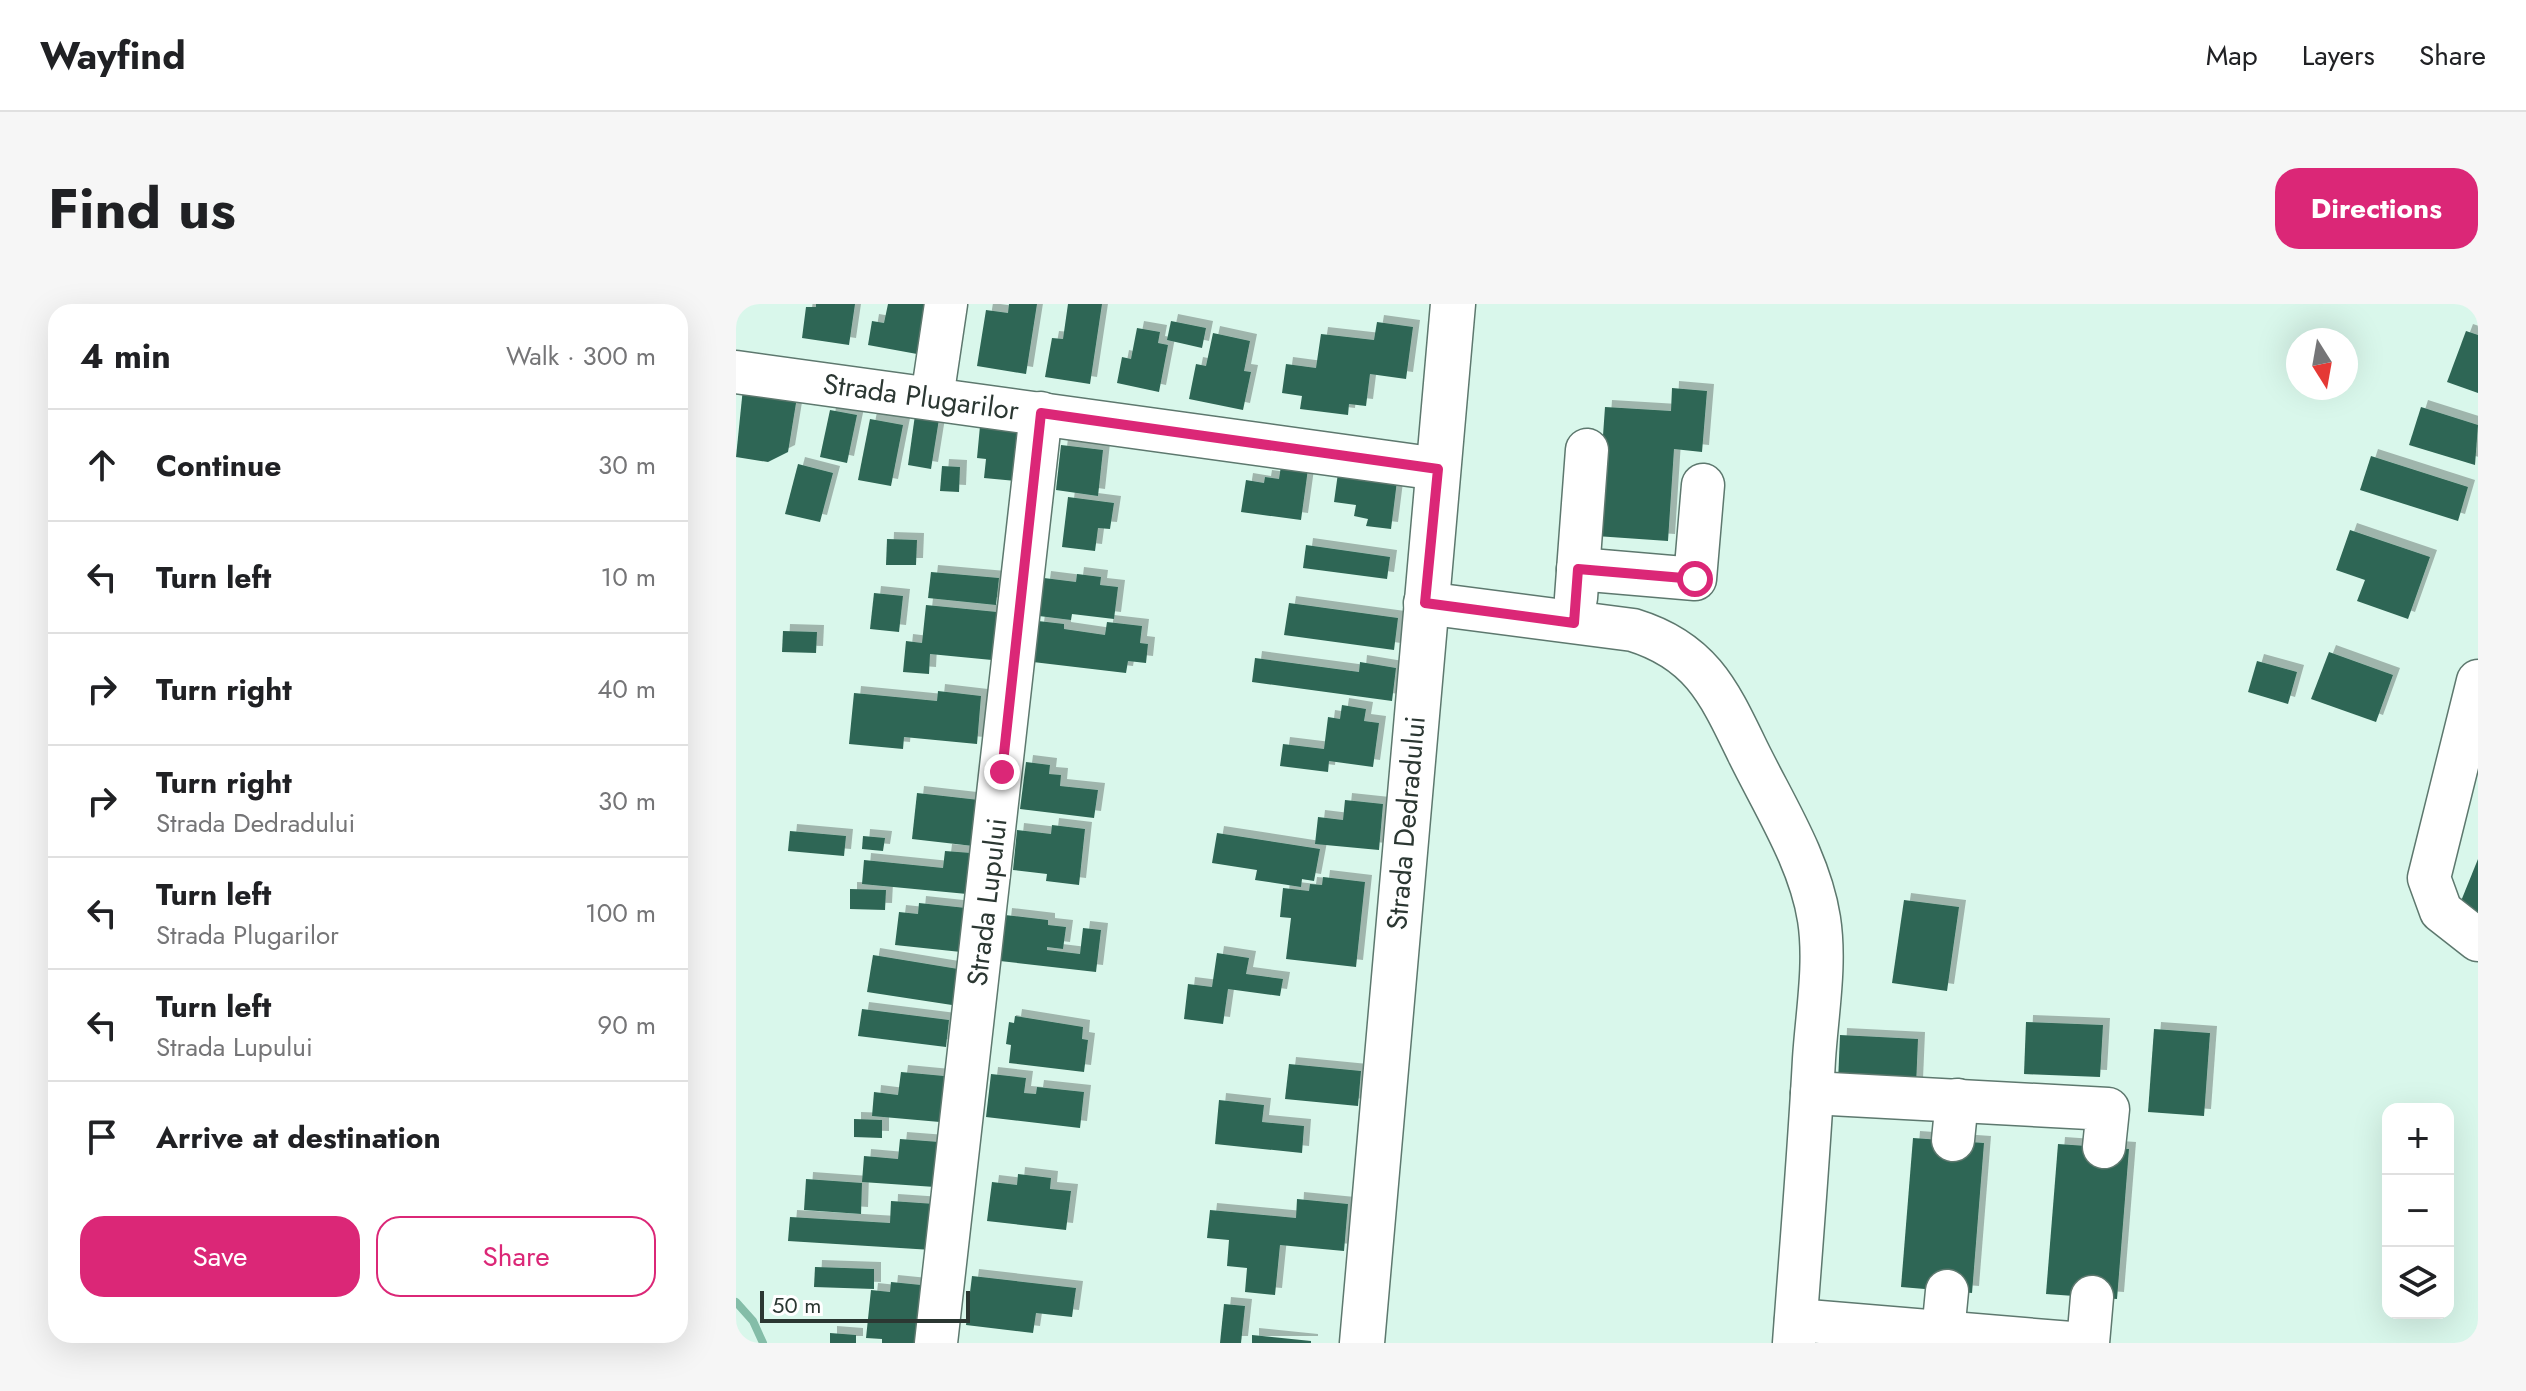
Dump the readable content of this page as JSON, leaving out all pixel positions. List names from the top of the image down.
{
  "streets": {
    "main road": ["Strada Dedradului"],
    "street": ["Strada Plugarilor", "Strada Lupului"]
  },
  "crossings": [
    ["Strada Plugarilor", "Strada Dedradului"],
    ["Strada Plugarilor", "Strada Lupului"]
  ],
  "scale_bar": "50 m",
  "north": "bottom",
  "page": {
    "header": "Wayfind",
    "nav": ["Map", "Layers", "Share"],
    "title": "Find us",
    "buttons": [
      "Directions",
      ["Save", "Share"]
    ],
    "heading": ["4 min", "Walk · 300 m"],
    "list": [
      ["Continue", "30 m"],
      ["Turn left", "10 m"],
      ["Turn right", "40 m"],
      ["Turn right", "Strada Dedradului", "30 m"],
      ["Turn left", "Strada Plugarilor", "100 m"],
      ["Turn left", "Strada Lupului", "90 m"],
      "Arrive at destination"
    ],
    "map_buttons": ["+", "−"],
    "scale": "50 m"
  }
}
